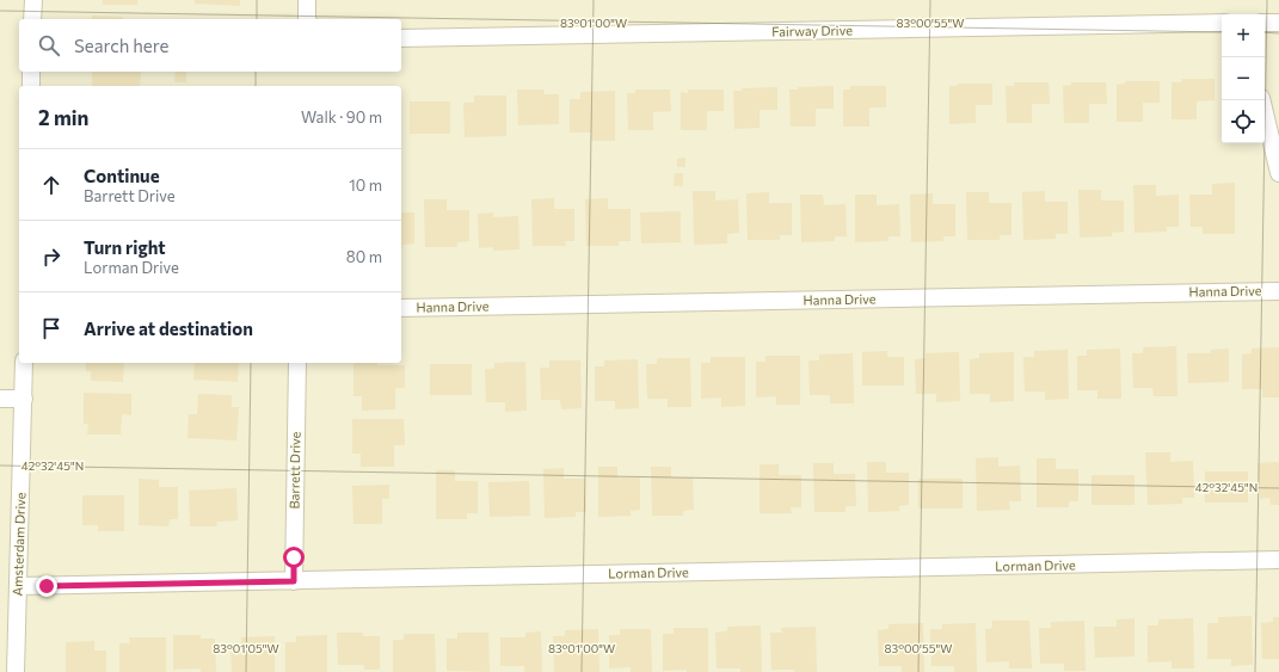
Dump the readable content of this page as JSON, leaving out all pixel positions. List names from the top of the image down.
{
  "streets": {
    "street": [
      "Fairway Drive",
      "Hanna Drive",
      "Barrett Drive",
      "Amsterdam Drive",
      "Lorman Drive"
    ]
  },
  "crossings": [
    ["Barrett Drive", "Lorman Drive"],
    ["Amsterdam Drive", "Lorman Drive"]
  ],
  "page": {
    "map_buttons": ["+", "−"],
    "search": "Search here",
    "heading": ["2 min", "Walk · 90 m"],
    "list": [
      ["Continue", "Barrett Drive", "10 m"],
      ["Turn right", "Lorman Drive", "80 m"],
      "Arrive at destination"
    ]
  },
  "coordinates": [
    "83°01'00\"W",
    "83°00'55\"W",
    "42°32'45\"N",
    "83°01'05\"W"
  ]
}
